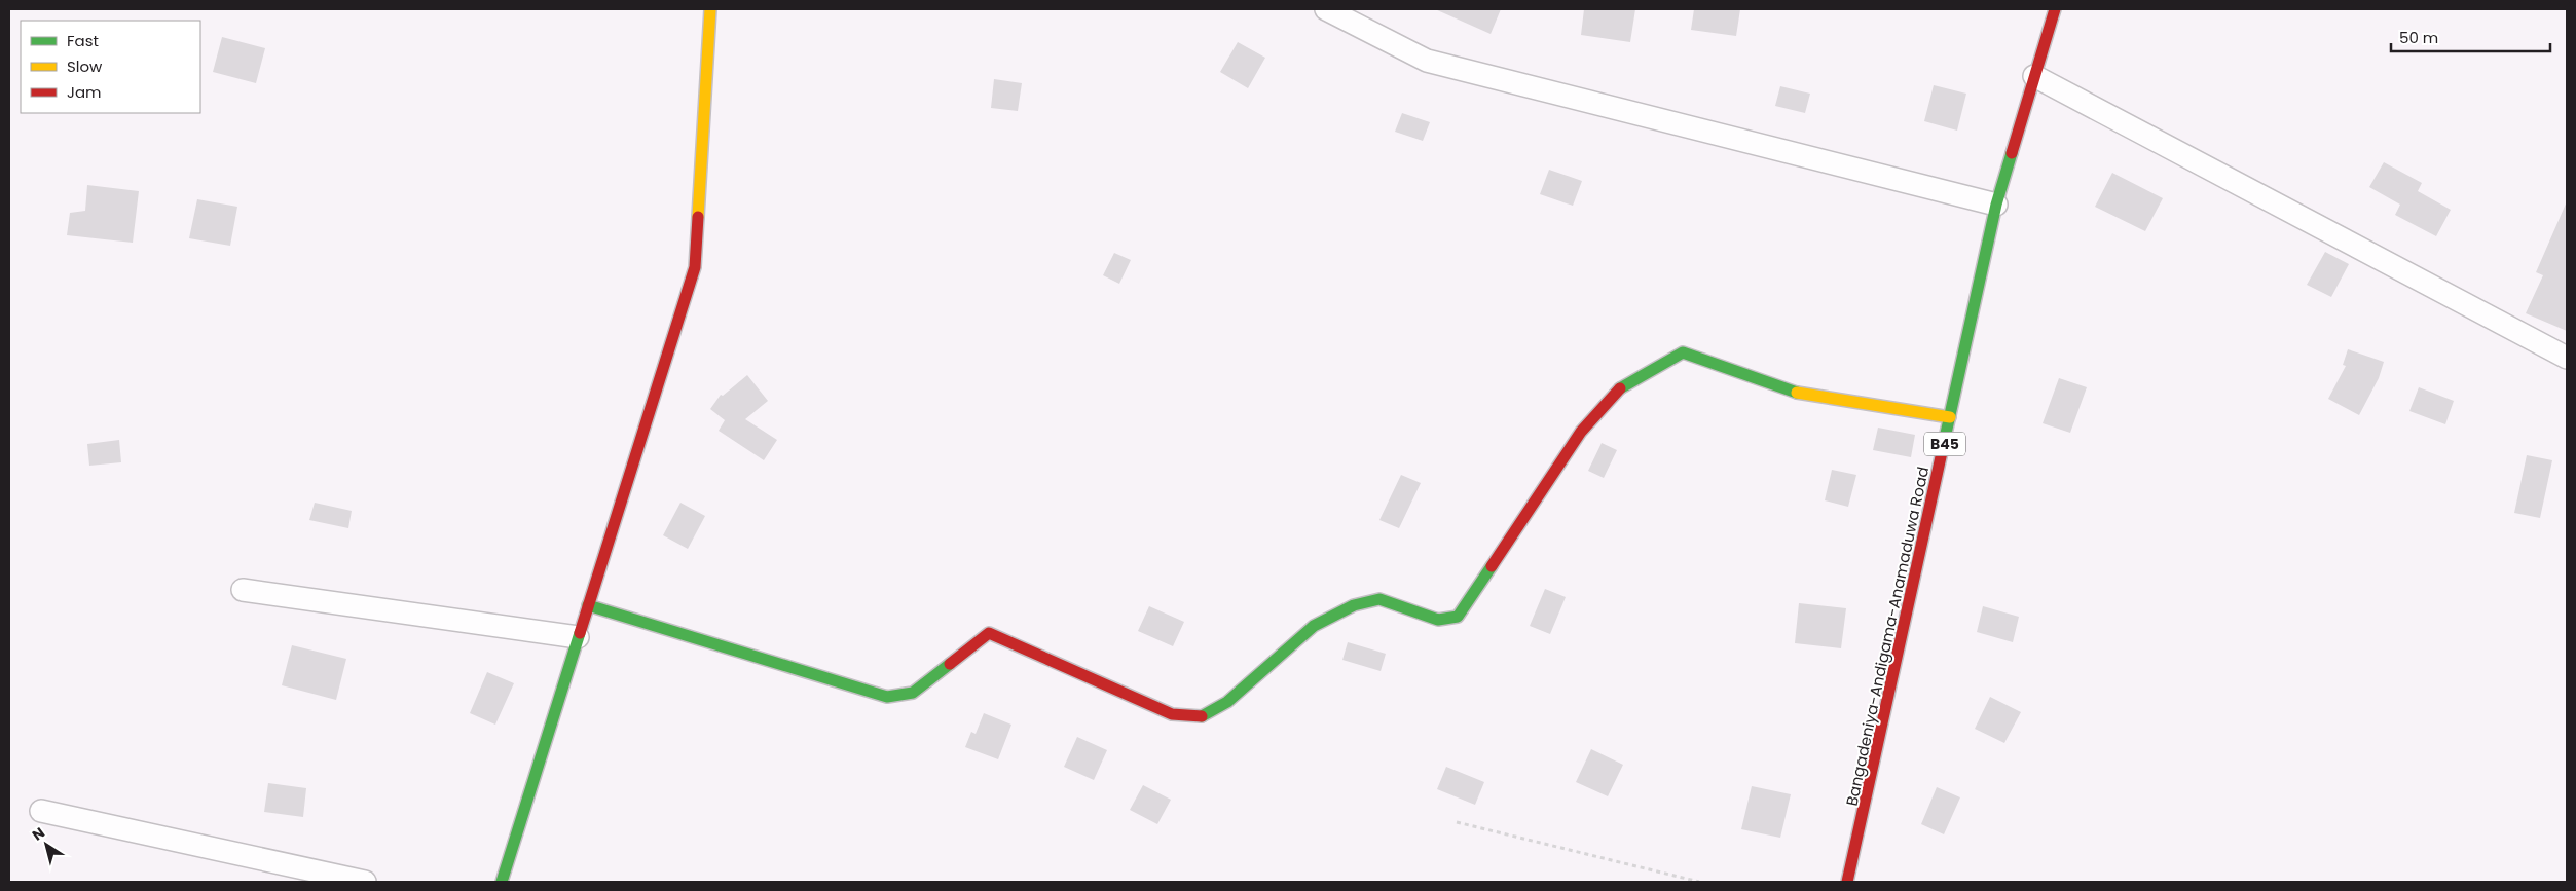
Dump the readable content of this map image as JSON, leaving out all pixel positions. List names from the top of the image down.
{
  "streets": {
    "street": ["B45", "Bangadeniya-Andigama-Anamaduwa Road"]
  },
  "legend": ["Fast", "Slow", "Jam"],
  "scale_bar": "50 m",
  "north": "top left"
}
